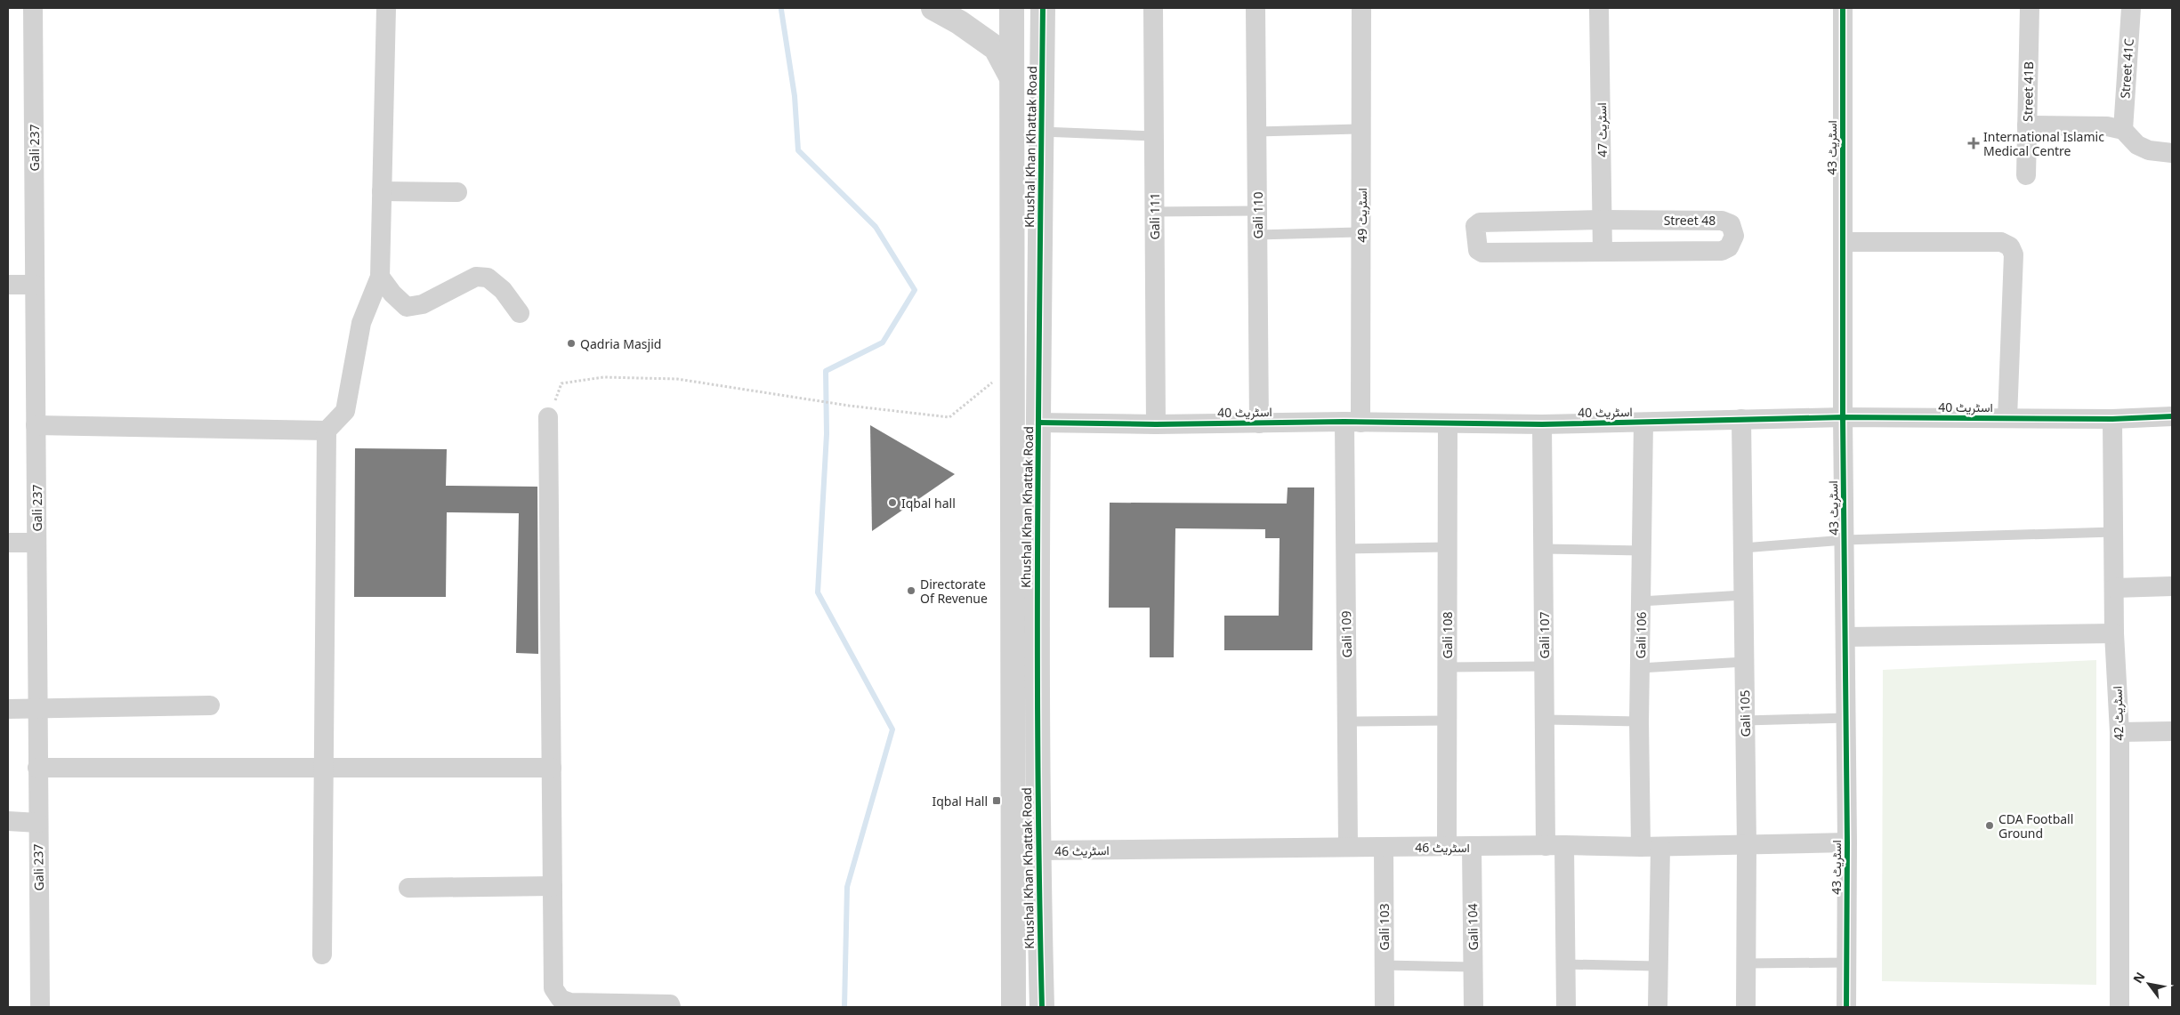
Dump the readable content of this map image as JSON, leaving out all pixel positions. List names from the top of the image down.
{
  "streets": {
    "street": [
      "Street 41C",
      "Street 41B",
      "اسٹریٹ 47",
      "Khushal Khan Khattak Road",
      "Gali 237",
      "اسٹریٹ 43",
      "Gali 110",
      "اسٹریٹ 49",
      "Gali 111",
      "Street 48",
      "اسٹریٹ 40",
      "Gali 109",
      "Gali 108",
      "Gali 107",
      "Gali 106",
      "Gali 105",
      "اسٹریٹ 42",
      "اسٹریٹ 46",
      "Gali 103",
      "Gali 104"
    ]
  },
  "crossings": [
    ["اسٹریٹ 47", "Street 48"],
    ["Khushal Khan Khattak Road", "اسٹریٹ 40"],
    ["Khushal Khan Khattak Road", "اسٹریٹ 46"],
    ["اسٹریٹ 43", "اسٹریٹ 40"],
    ["اسٹریٹ 43", "اسٹریٹ 46"],
    ["Gali 110", "اسٹریٹ 40"],
    ["اسٹریٹ 49", "اسٹریٹ 40"],
    ["اسٹریٹ 49", "Gali 109"],
    ["Gali 111", "اسٹریٹ 40"],
    ["اسٹریٹ 40", "Gali 109"],
    ["اسٹریٹ 40", "Gali 108"],
    ["اسٹریٹ 40", "Gali 107"],
    ["اسٹریٹ 40", "Gali 106"],
    ["اسٹریٹ 40", "Gali 105"],
    ["اسٹریٹ 40", "اسٹریٹ 42"],
    ["Gali 109", "اسٹریٹ 46"],
    ["Gali 108", "اسٹریٹ 46"],
    ["Gali 107", "اسٹریٹ 46"],
    ["Gali 106", "اسٹریٹ 46"],
    ["Gali 105", "اسٹریٹ 46"],
    ["اسٹریٹ 46", "Gali 103"],
    ["اسٹریٹ 46", "Gali 104"]
  ],
  "places": {
    "health": ["International Islamic Medical Centre"],
    "other": [
      "Qadria Masjid",
      "Iqbal hall",
      "Directorate Of Revenue",
      "CDA Football Ground"
    ],
    "transit": ["Iqbal Hall"]
  },
  "north": "top left"
}
